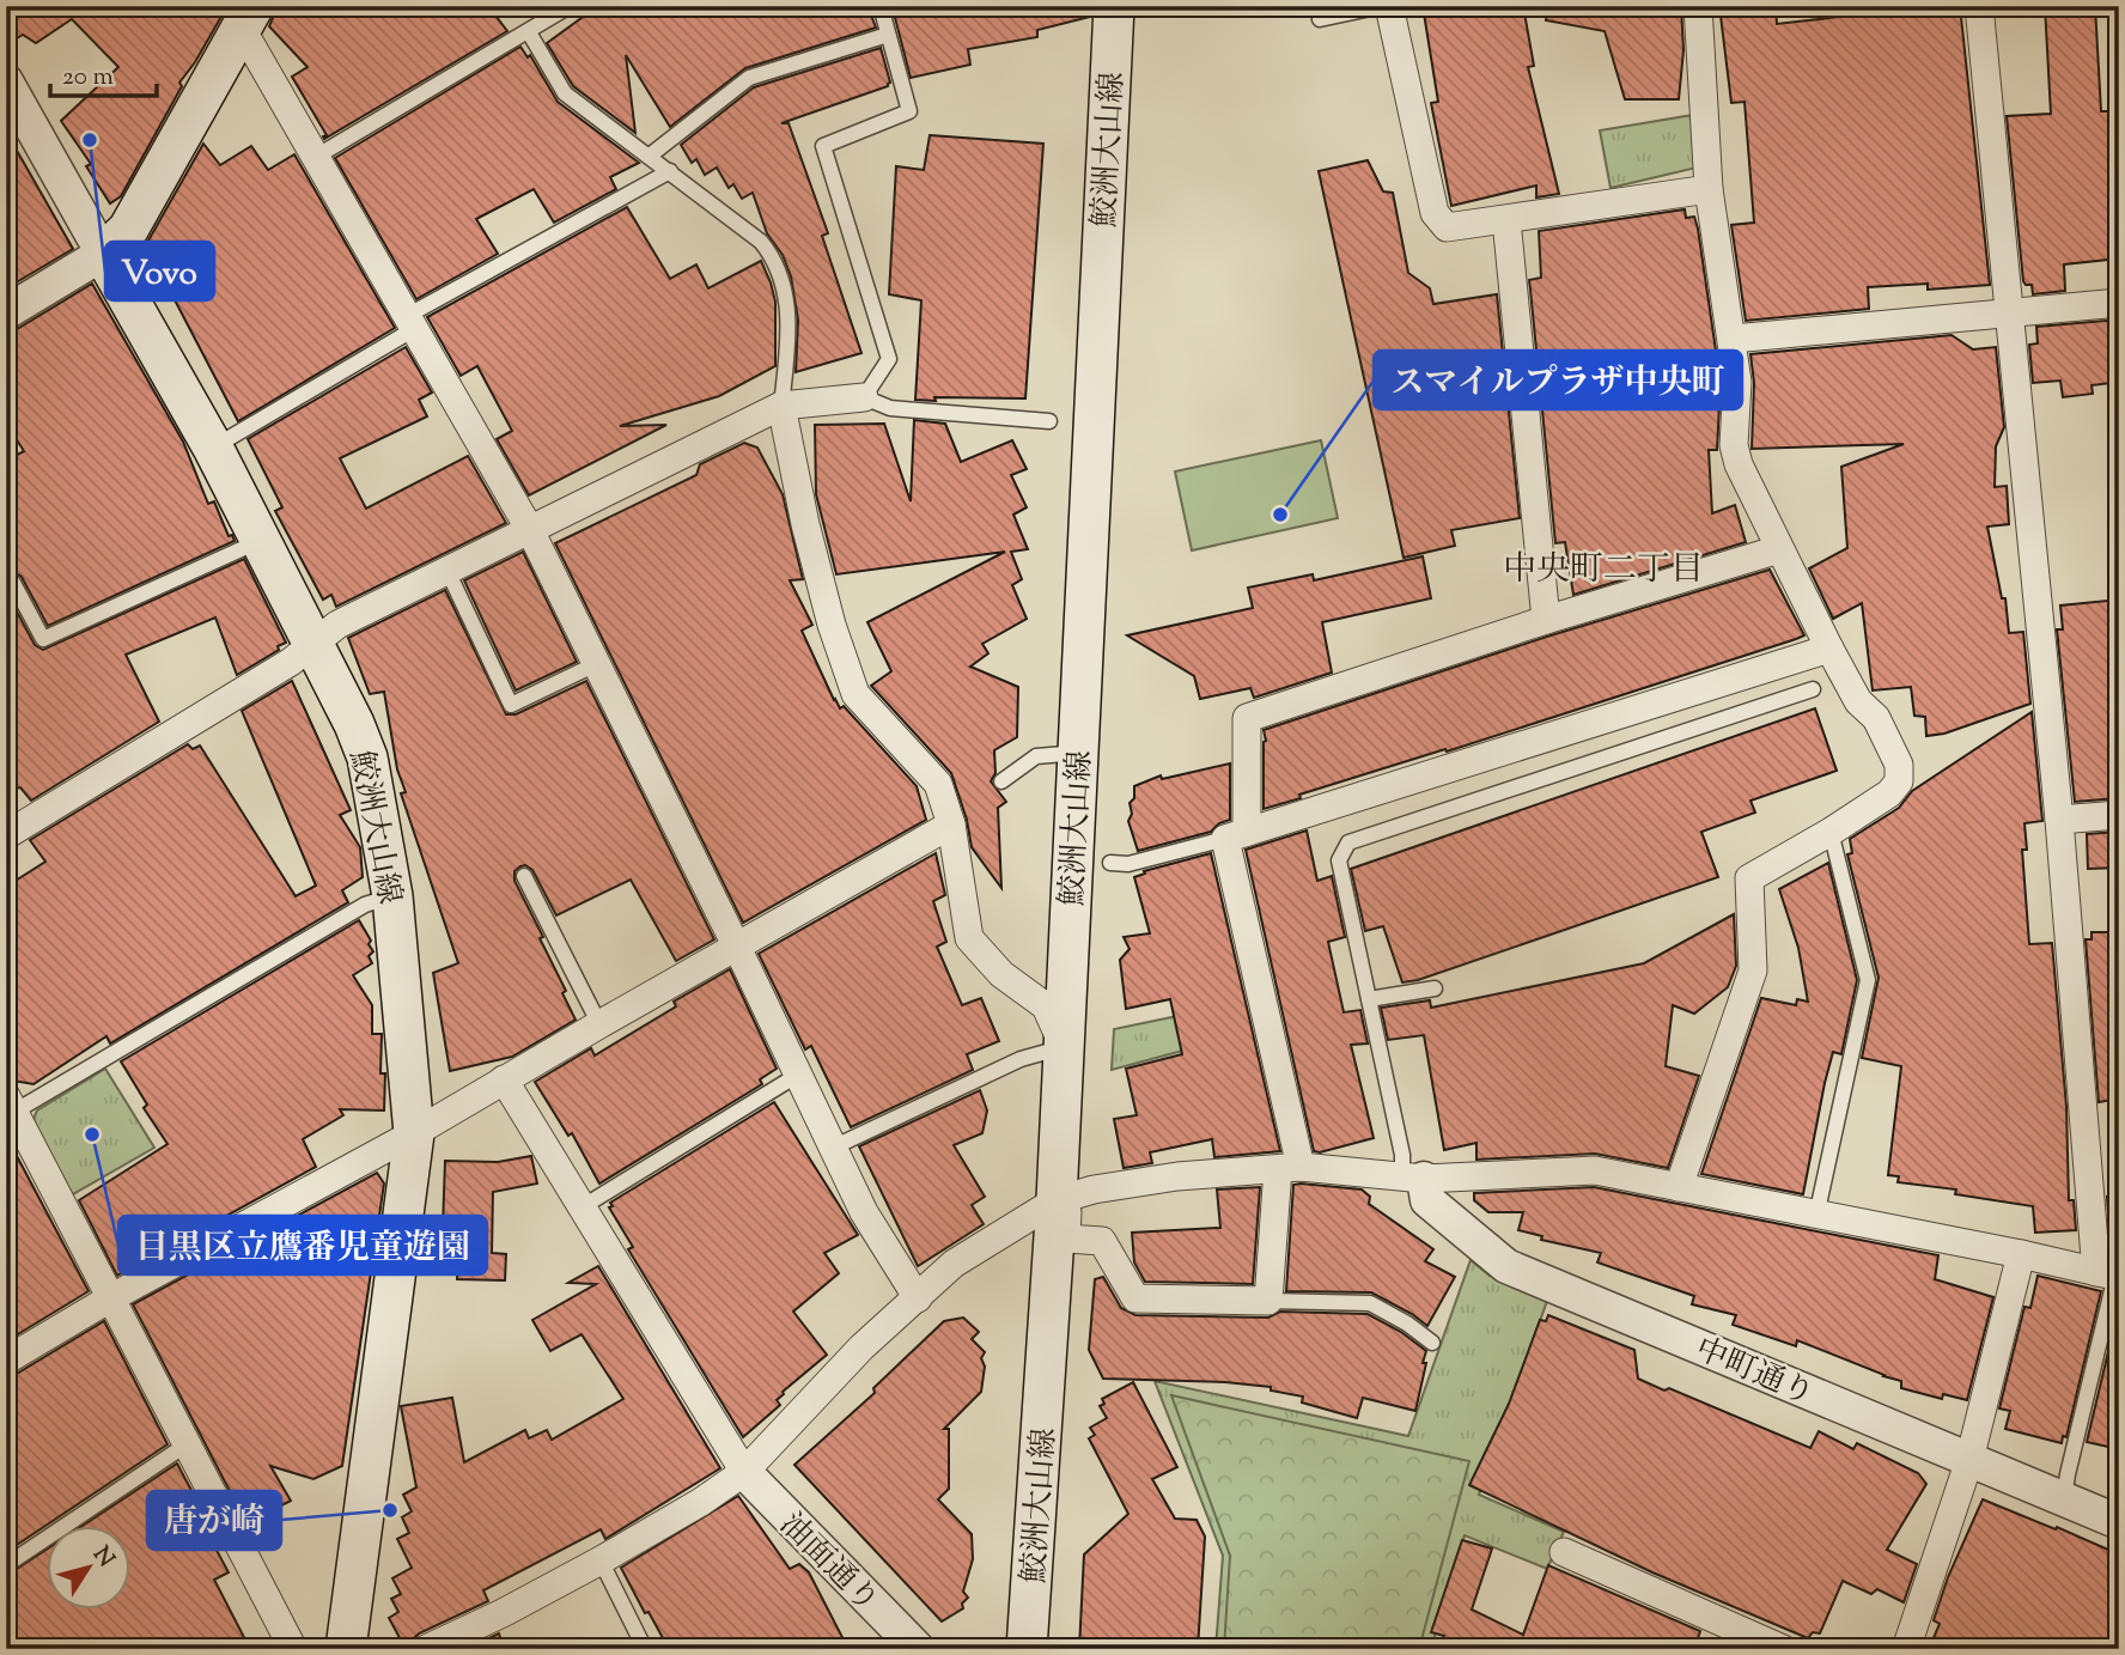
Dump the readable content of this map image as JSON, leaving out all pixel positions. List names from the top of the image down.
{
  "streets": {
    "main road": ["鮫洲大山線"],
    "street": ["中町通り", "油面通り"]
  },
  "districts": ["中央町二丁目"],
  "places": [
    "Vovo",
    "スマイルプラザ中央町",
    "目黒区立鷹番児童遊園",
    "唐が崎"
  ],
  "scale_bar": "20 m",
  "north": "top right"
}
